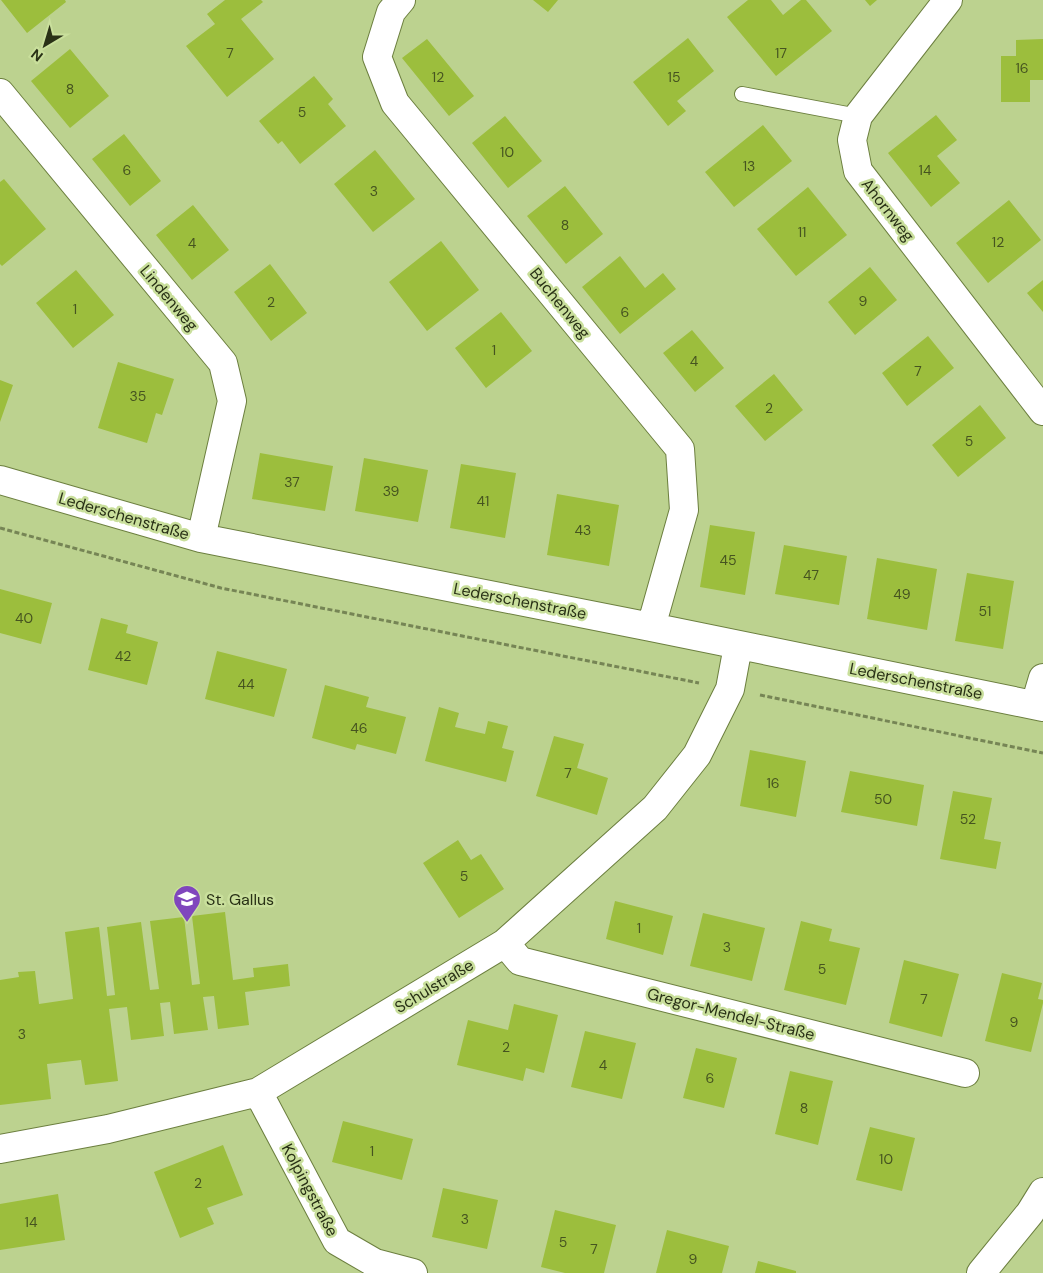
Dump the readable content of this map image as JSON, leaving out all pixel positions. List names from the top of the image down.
{
  "streets": {
    "street": [
      "Ahornweg",
      "Lindenweg",
      "Buchenweg",
      "Lederschenstraße",
      "Schulstraße",
      "Gregor-Mendel-Straße",
      "Kolpingstraße"
    ]
  },
  "crossings": [
    ["Lindenweg", "Lederschenstraße"],
    ["Buchenweg", "Lederschenstraße"],
    ["Lederschenstraße", "Schulstraße"],
    ["Schulstraße", "Gregor-Mendel-Straße"],
    ["Schulstraße", "Kolpingstraße"]
  ],
  "places": {
    "school or university": ["St. Gallus"]
  },
  "house_numbers": [
    "7",
    "17",
    "16",
    "12",
    "15",
    "8",
    "5",
    "10",
    "13",
    "6",
    "14",
    "3",
    "8",
    "11",
    "12",
    "4",
    "9",
    "2",
    "1",
    "6",
    "1",
    "4",
    "7",
    "35",
    "2",
    "5",
    "37",
    "39",
    "41",
    "43",
    "45",
    "47",
    "49",
    "51",
    "40",
    "42",
    "44",
    "46",
    "7",
    "16",
    "50",
    "52",
    "5",
    "1",
    "3",
    "5",
    "7",
    "9",
    "3",
    "2",
    "4",
    "6",
    "8",
    "1",
    "10",
    "2",
    "3",
    "14",
    "5",
    "7",
    "9"
  ],
  "north": "bottom left"
}
